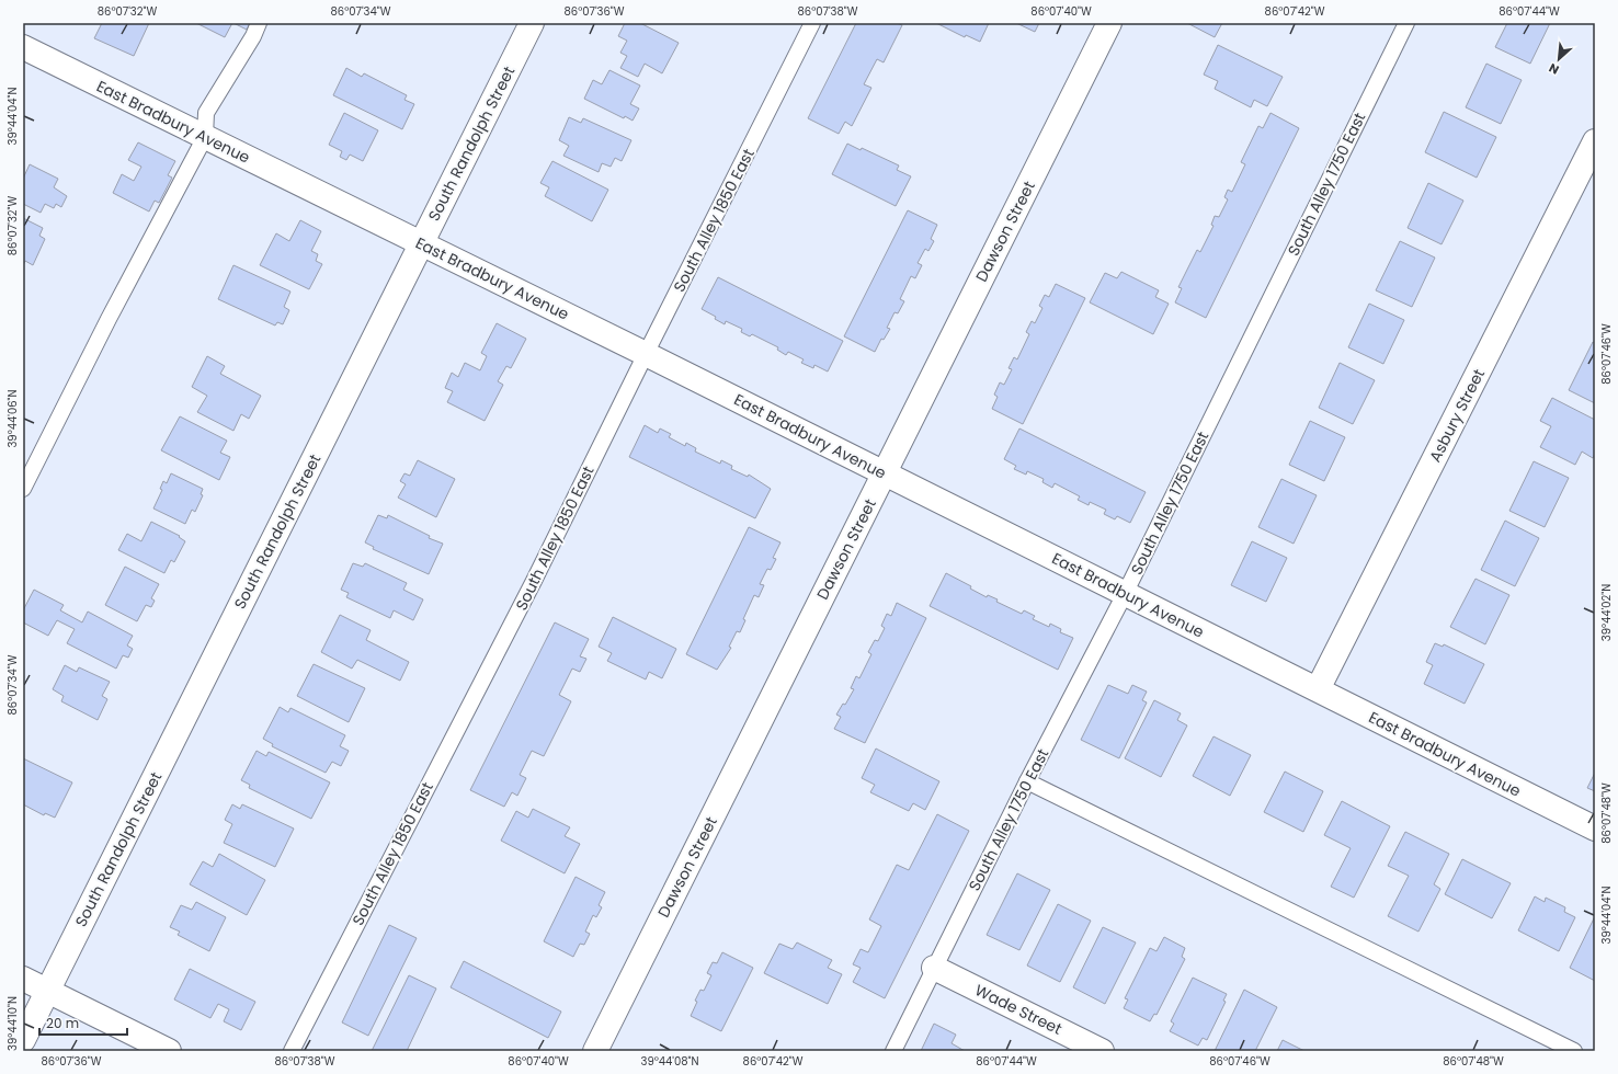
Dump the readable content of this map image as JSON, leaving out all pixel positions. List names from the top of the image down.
{
  "streets": {
    "street": [
      "East Bradbury Avenue",
      "South Randolph Street",
      "Dawson Street",
      "Asbury Street",
      "Wade Street"
    ],
    "lane": ["South Alley 1750 East", "South Alley 1850 East"]
  },
  "crossings": [
    ["East Bradbury Avenue", "South Randolph Street"],
    ["East Bradbury Avenue", "South Alley 1750 East"],
    ["East Bradbury Avenue", "South Alley 1850 East"],
    ["East Bradbury Avenue", "Dawson Street"],
    ["East Bradbury Avenue", "Asbury Street"],
    ["South Alley 1750 East", "Wade Street"]
  ],
  "scale_bar": "20 m",
  "north": "bottom left",
  "coordinates": [
    "86°07'32\"W",
    "86°07'34\"W",
    "86°07'36\"W",
    "86°07'38\"W",
    "86°07'40\"W",
    "86°07'42\"W",
    "86°07'44\"W",
    "39°44'04\"N",
    "86°07'46\"W",
    "39°44'06\"N",
    "39°44'02\"N",
    "86°07'48\"W",
    "39°44'10\"N",
    "39°44'08\"N"
  ]
}
